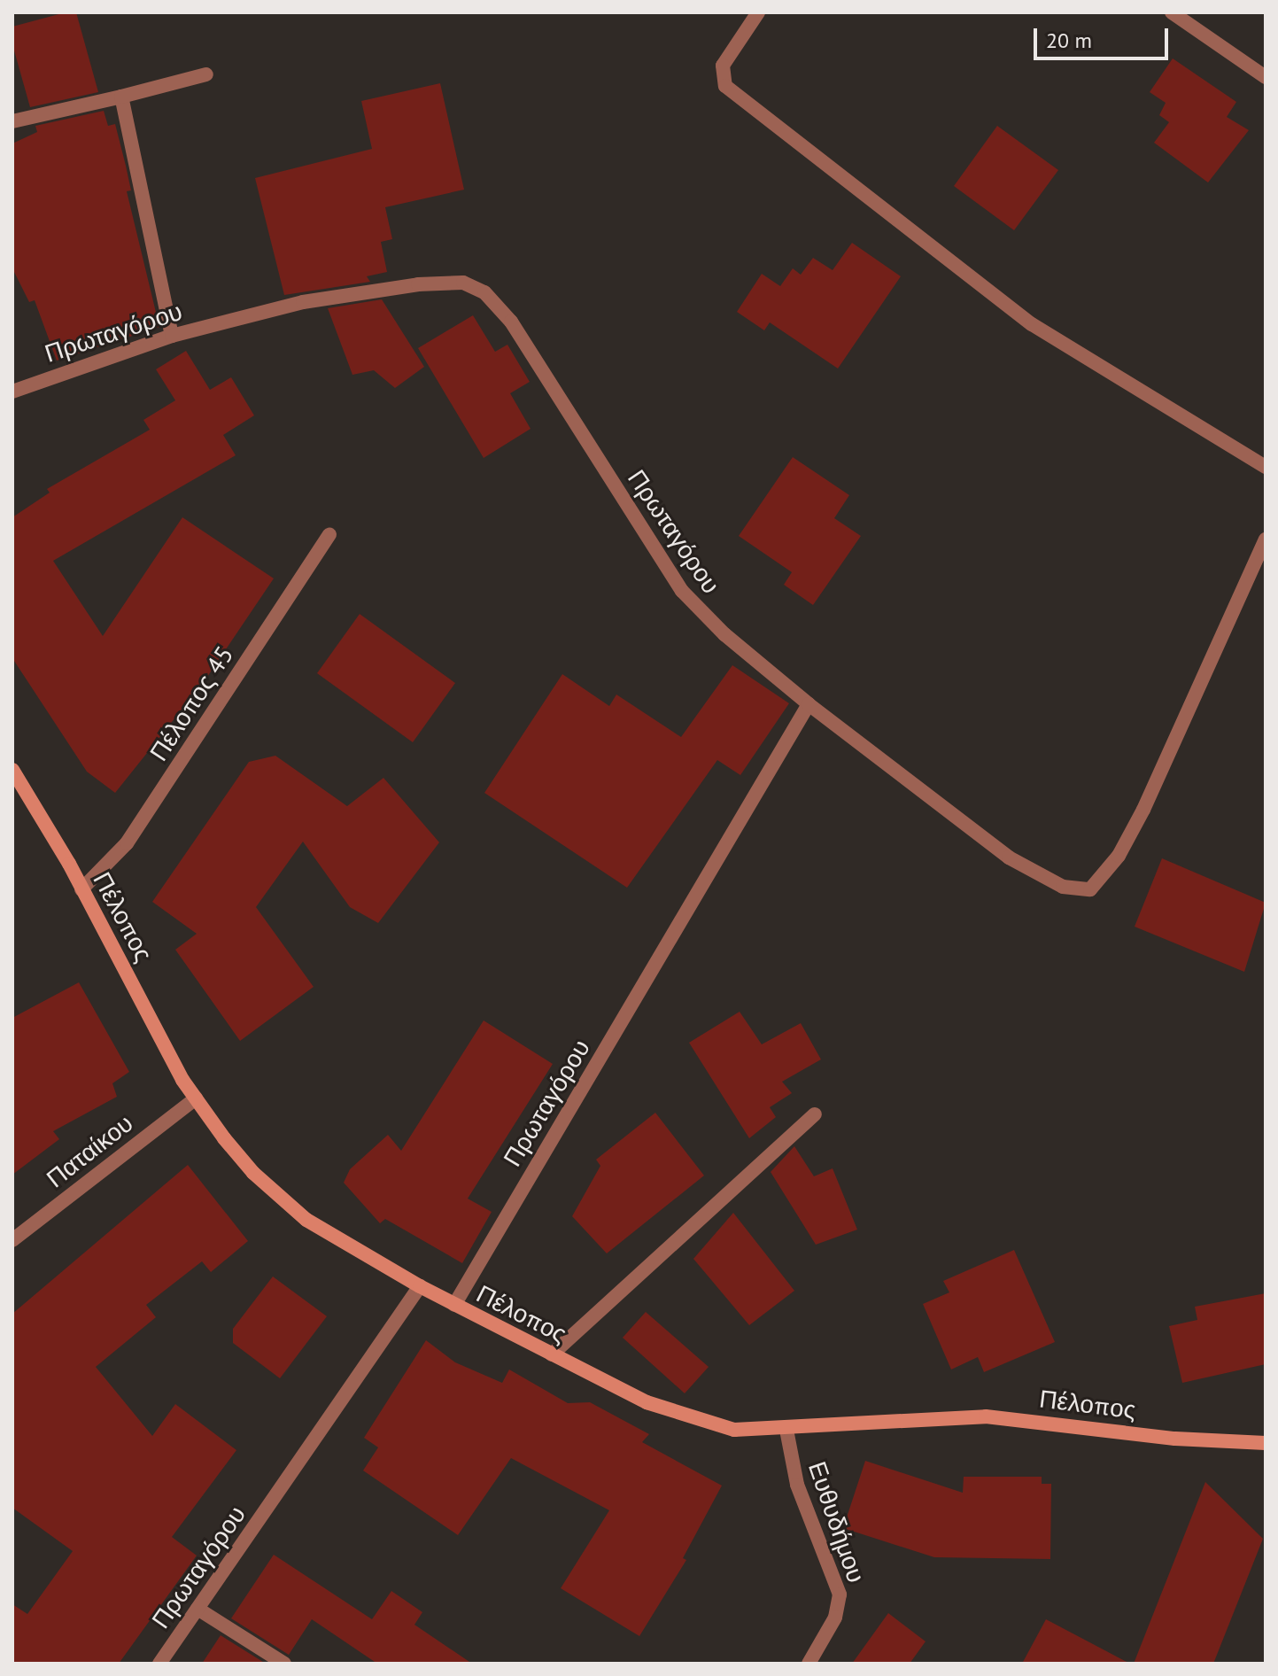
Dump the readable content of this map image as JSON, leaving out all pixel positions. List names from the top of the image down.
{
  "streets": {
    "street": [
      "Πρωταγόρου",
      "Πέλοπος 45",
      "Πέλοπος",
      "Παταίκου",
      "Ευθυδήμου"
    ]
  },
  "crossings": [
    ["Πρωταγόρου", "Πέλοπος"],
    ["Πέλοπος 45", "Πέλοπος"],
    ["Πέλοπος", "Παταίκου"],
    ["Πέλοπος", "Ευθυδήμου"]
  ],
  "scale_bar": "20 m"
}
